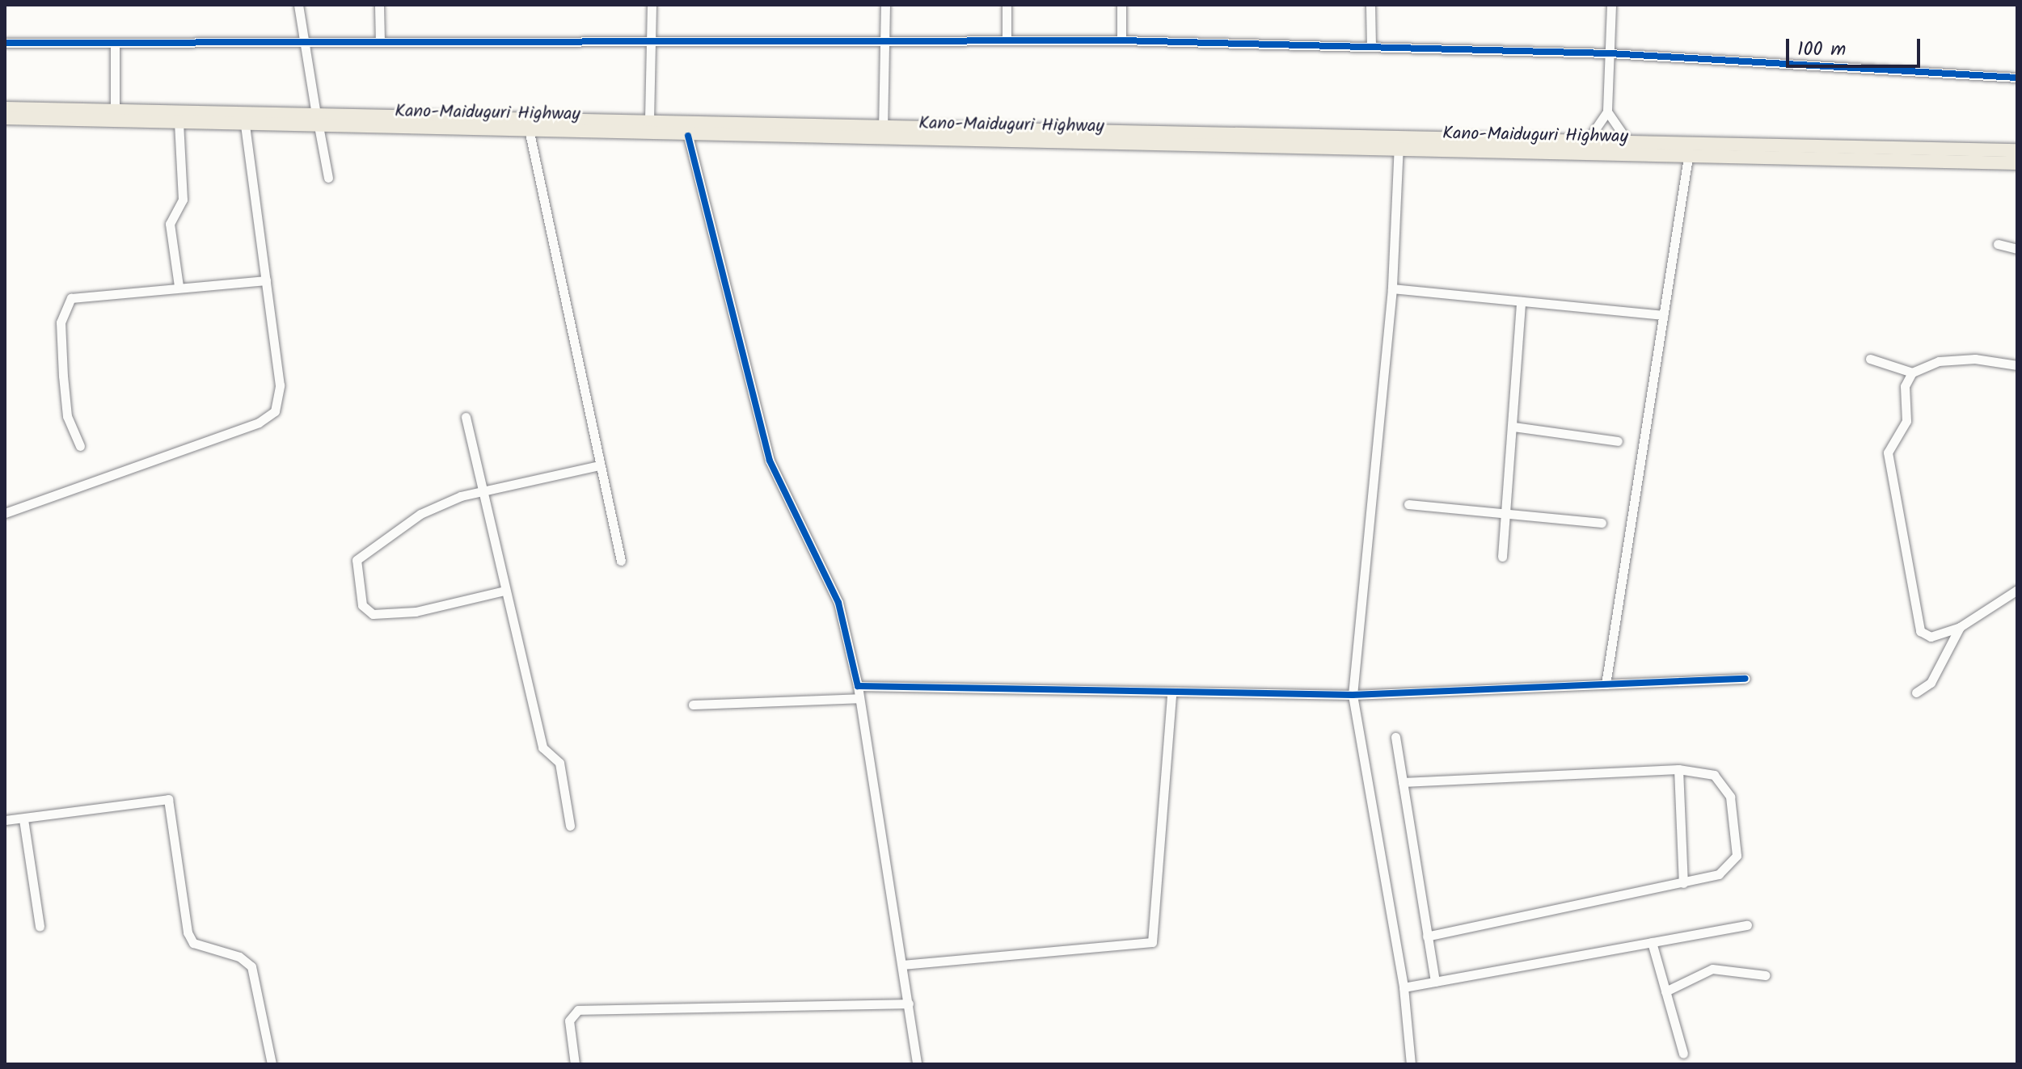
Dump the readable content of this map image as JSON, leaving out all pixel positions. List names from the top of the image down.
{
  "streets": {
    "highway": ["Kano-Maiduguri Highway"]
  },
  "scale_bar": "100 m"
}
